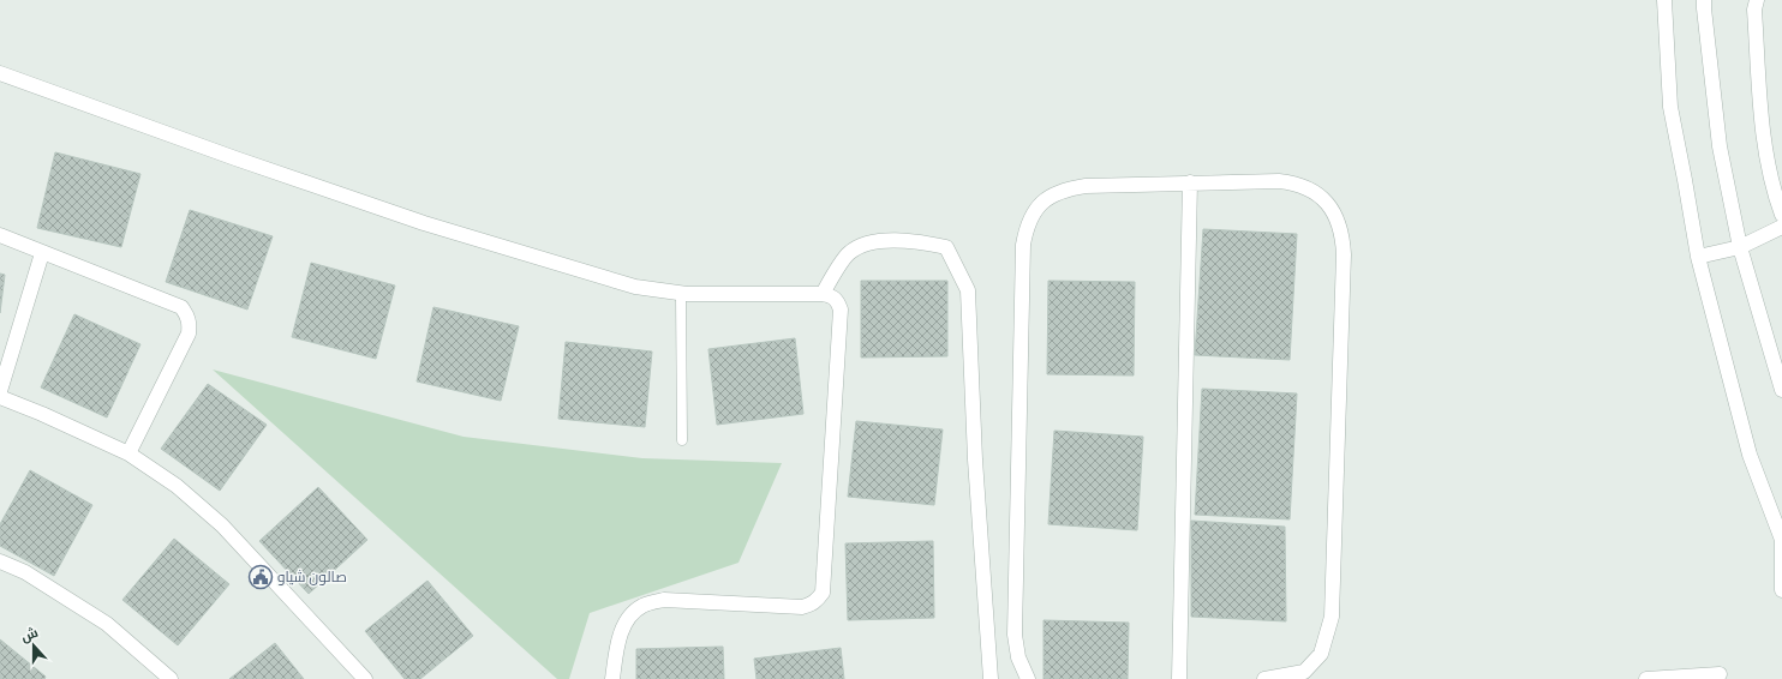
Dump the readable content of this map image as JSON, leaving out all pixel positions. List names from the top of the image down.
{
  "places": {
    "public building": ["صالون شياو"]
  },
  "north": "top"
}
